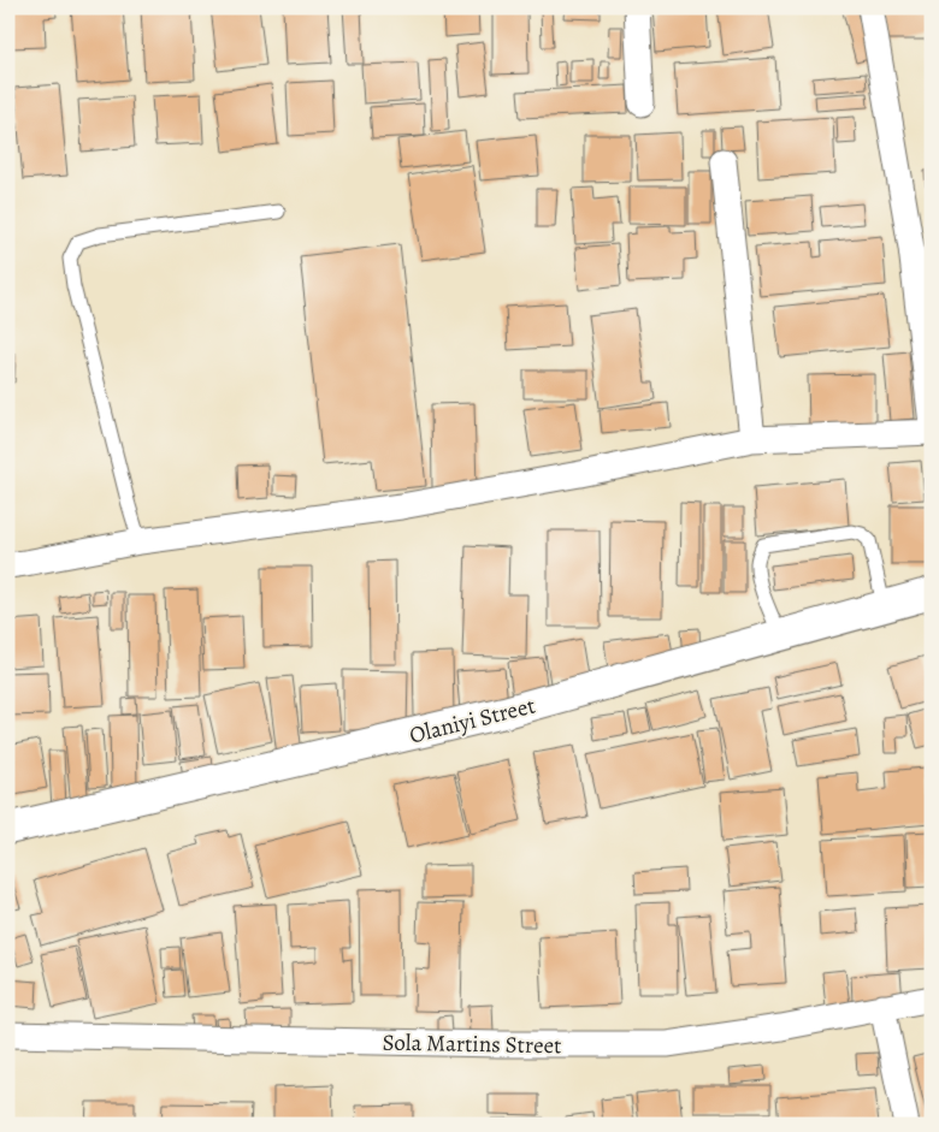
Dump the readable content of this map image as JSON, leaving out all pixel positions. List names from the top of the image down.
{
  "streets": {
    "street": ["Olaniyi Street", "Sola Martins Street"]
  }
}
